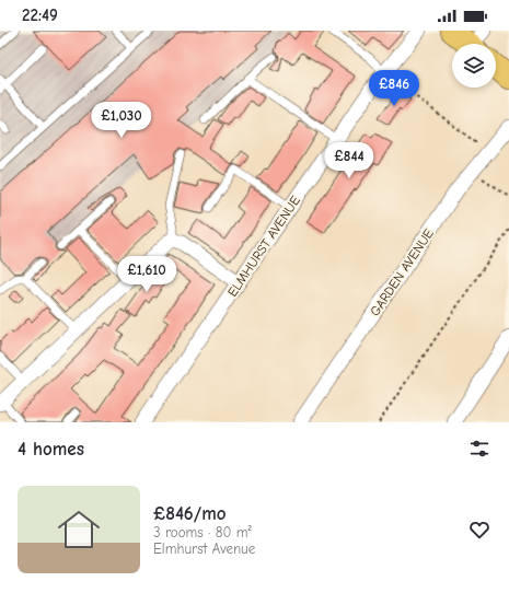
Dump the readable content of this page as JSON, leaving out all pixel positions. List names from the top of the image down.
{
  "streets": {
    "street": ["ELMHURST AVENUE", "GARDEN AVENUE"]
  },
  "page": {
    "status": "22:49",
    "price": [
      "£846",
      "£1,030",
      "£844",
      "£1,610"
    ],
    "heading": "4 homes",
    "list": [
      {
        "name": "£846/mo",
        "note": "3 rooms · 80 m² · Elmhurst Avenue"
      }
    ]
  }
}
